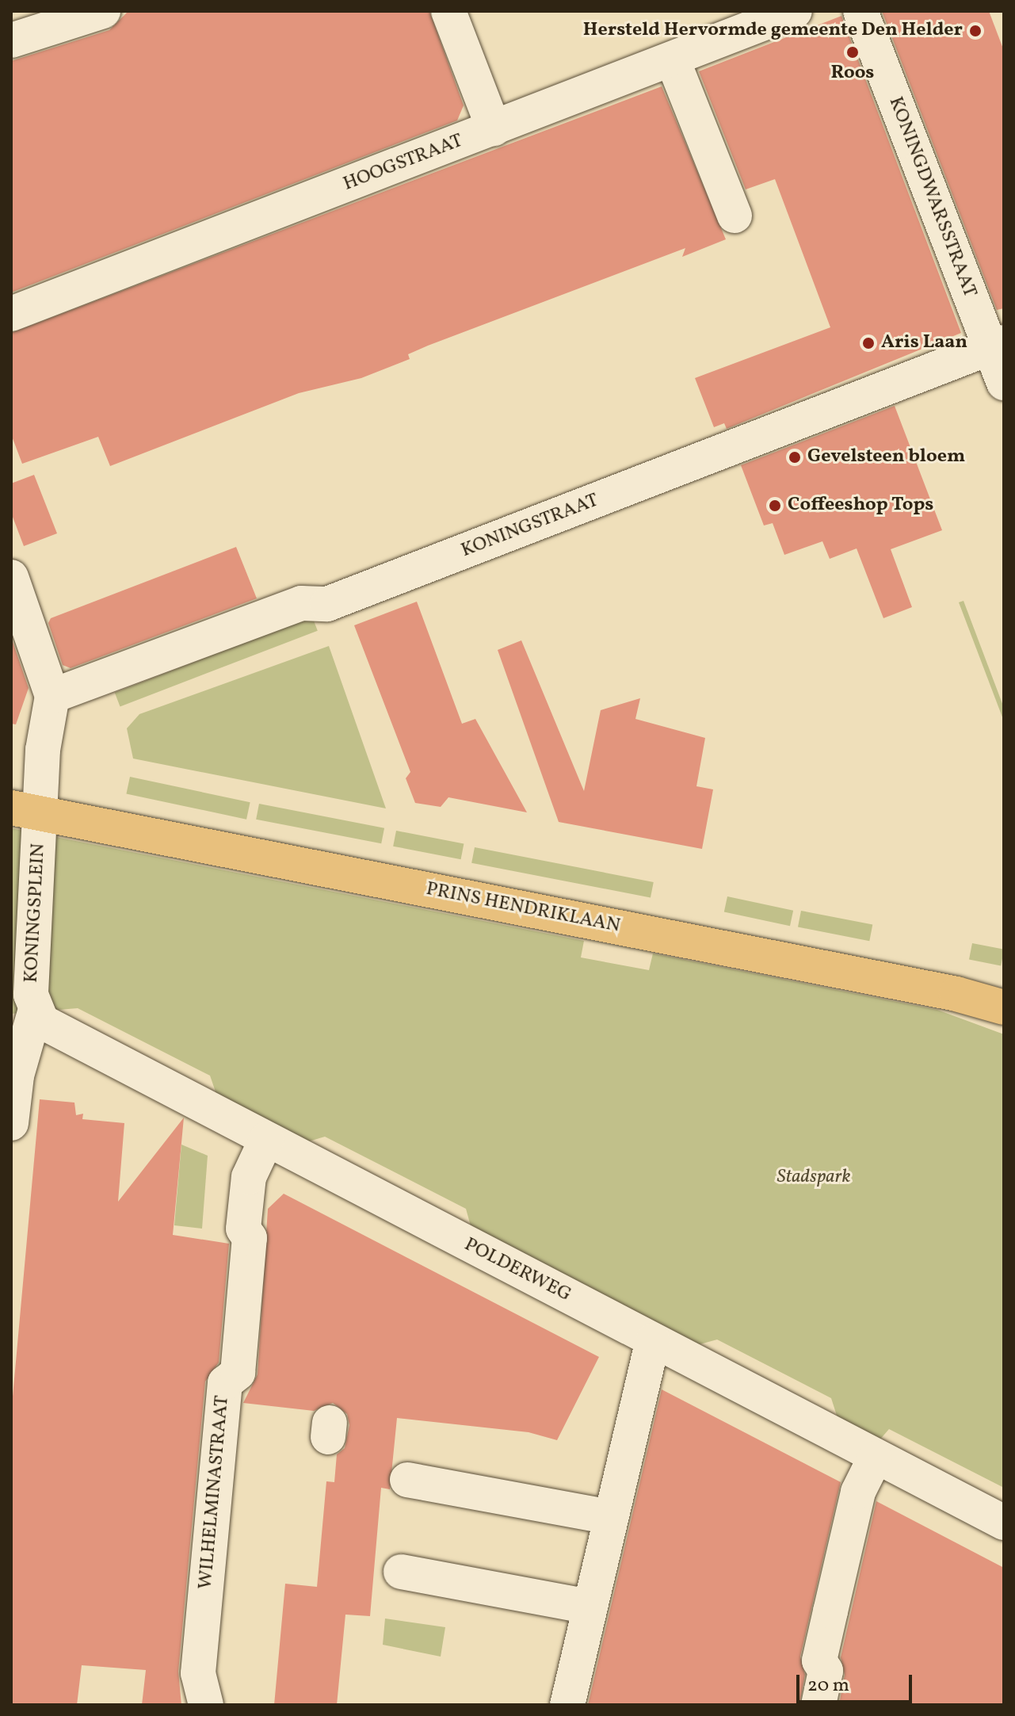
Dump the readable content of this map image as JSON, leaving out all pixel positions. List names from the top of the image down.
{
  "streets": {
    "main road": ["PRINS HENDRIKLAAN"],
    "street": [
      "HOOGSTRAAT",
      "KONINGDWARSSTRAAT",
      "KONINGSTRAAT",
      "KONINGSPLEIN",
      "POLDERWEG",
      "WILHELMINASTRAAT"
    ]
  },
  "crossings": [
    ["KONINGDWARSSTRAAT", "KONINGSTRAAT"],
    ["KONINGSTRAAT", "KONINGSPLEIN"],
    ["PRINS HENDRIKLAAN", "KONINGSPLEIN"],
    ["KONINGSPLEIN", "POLDERWEG"],
    ["POLDERWEG", "WILHELMINASTRAAT"]
  ],
  "parks": ["Stadspark"],
  "places": [
    "Hersteld Hervormde gemeente Den Helder",
    "Roos",
    "Aris Laan",
    "Gevelsteen bloem",
    "Coffeeshop Tops"
  ],
  "scale_bar": "20 m"
}
